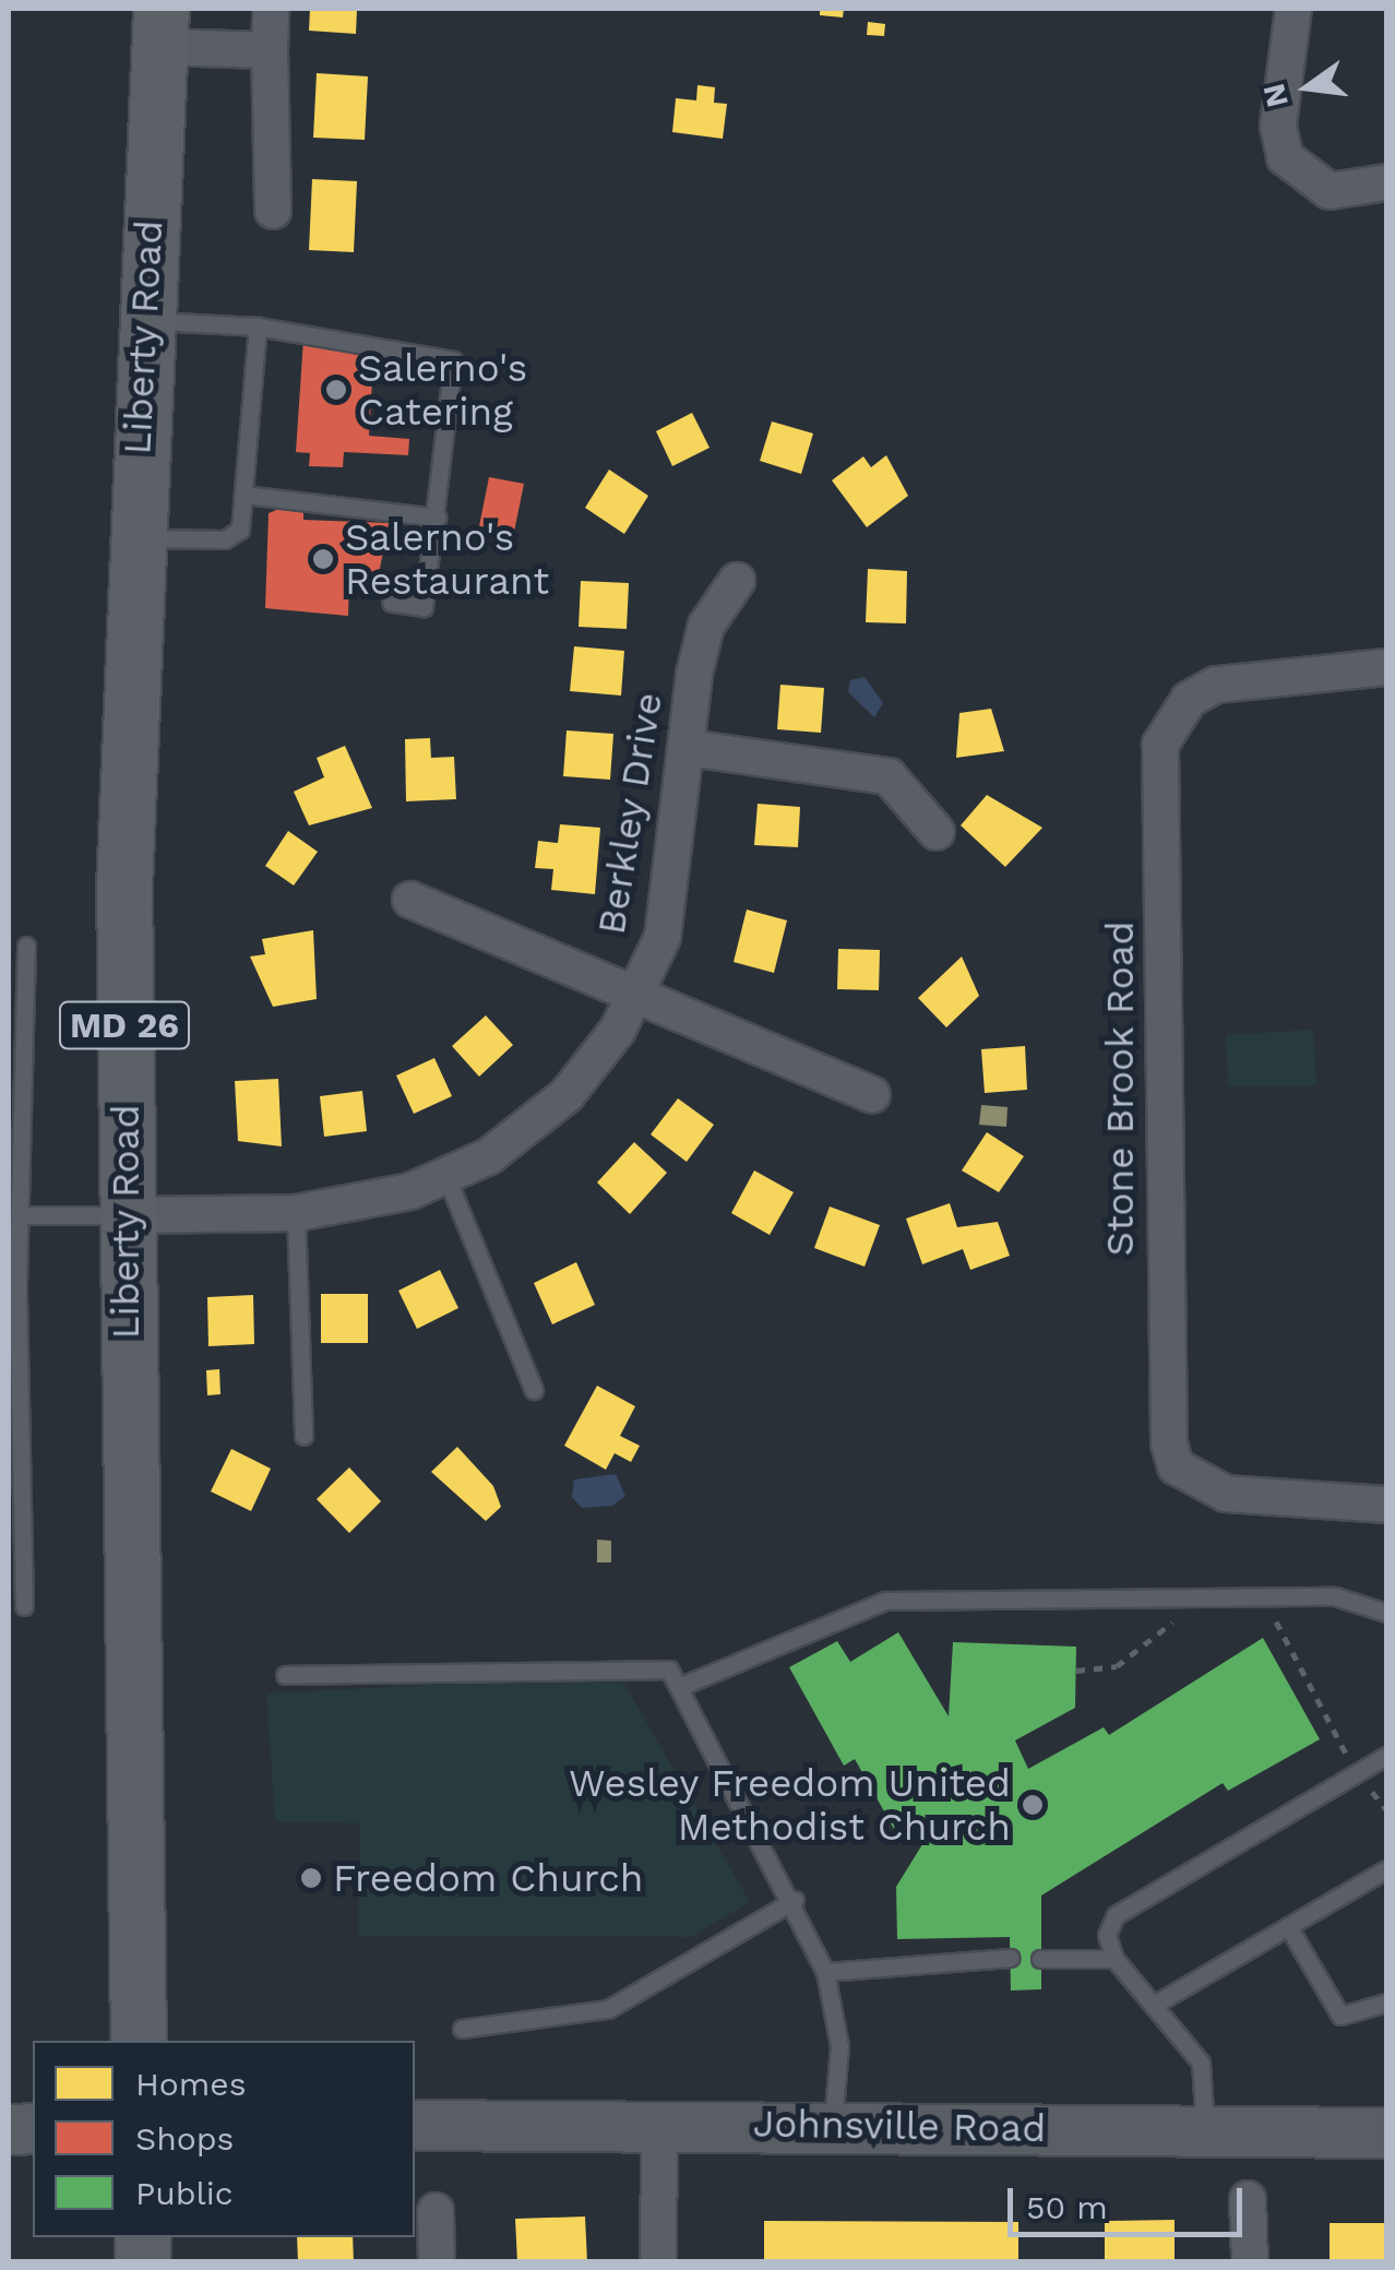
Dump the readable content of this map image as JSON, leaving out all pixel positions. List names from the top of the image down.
{
  "streets": {
    "main road": ["Liberty Road", "MD 26"],
    "street": ["Berkley Drive", "Stone Brook Road", "Johnsville Road"]
  },
  "crossings": [
    ["Liberty Road", "Berkley Drive"]
  ],
  "places": [
    "Salerno's Catering",
    "Salerno's Restaurant",
    "Wesley Freedom United Methodist Church",
    "Freedom Church"
  ],
  "legend": ["Homes", "Shops", "Public"],
  "scale_bar": "50 m",
  "north": "left"
}
